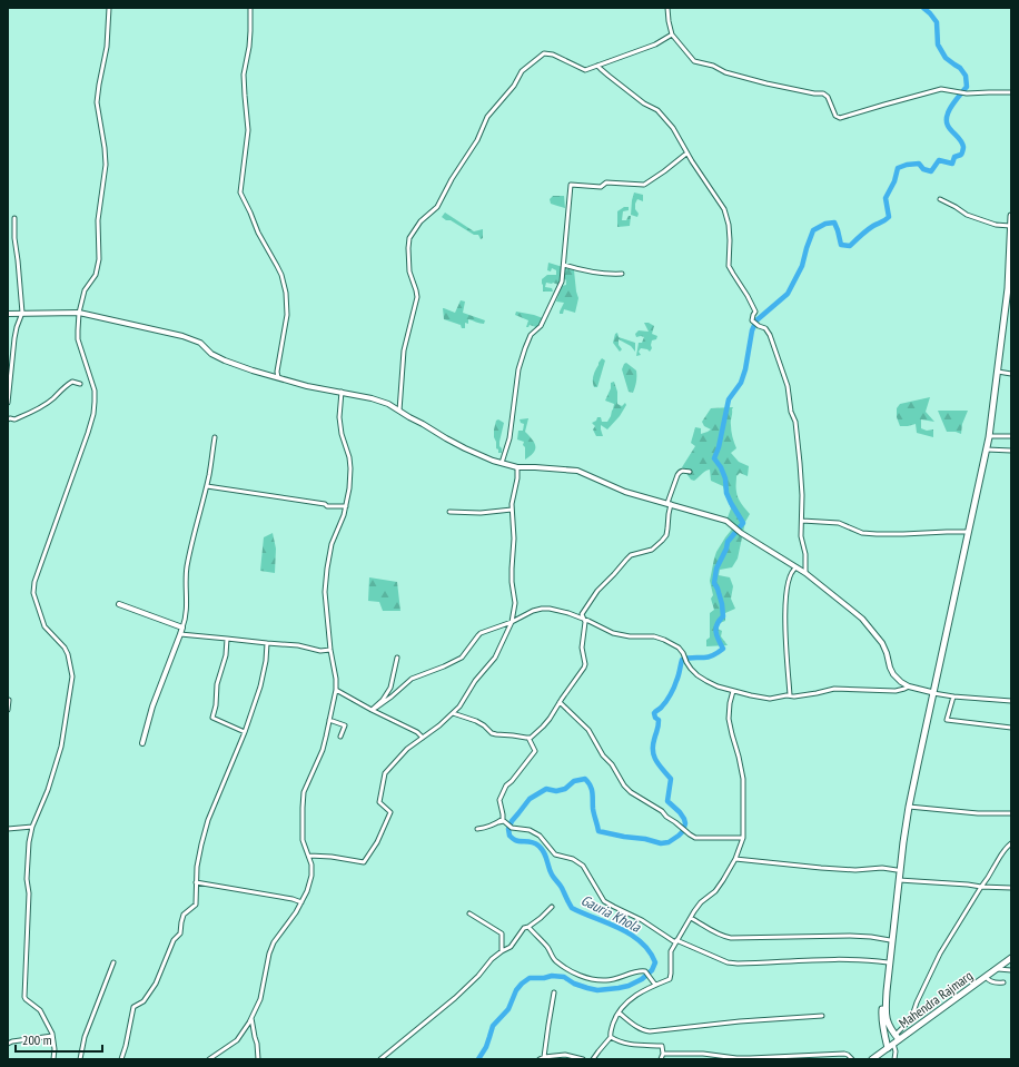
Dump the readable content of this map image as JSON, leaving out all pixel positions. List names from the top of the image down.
{
  "streets": {
    "main road": ["Mahendra Rajmarg"]
  },
  "water": ["Gauria Khola"],
  "scale_bar": "200 m"
}
